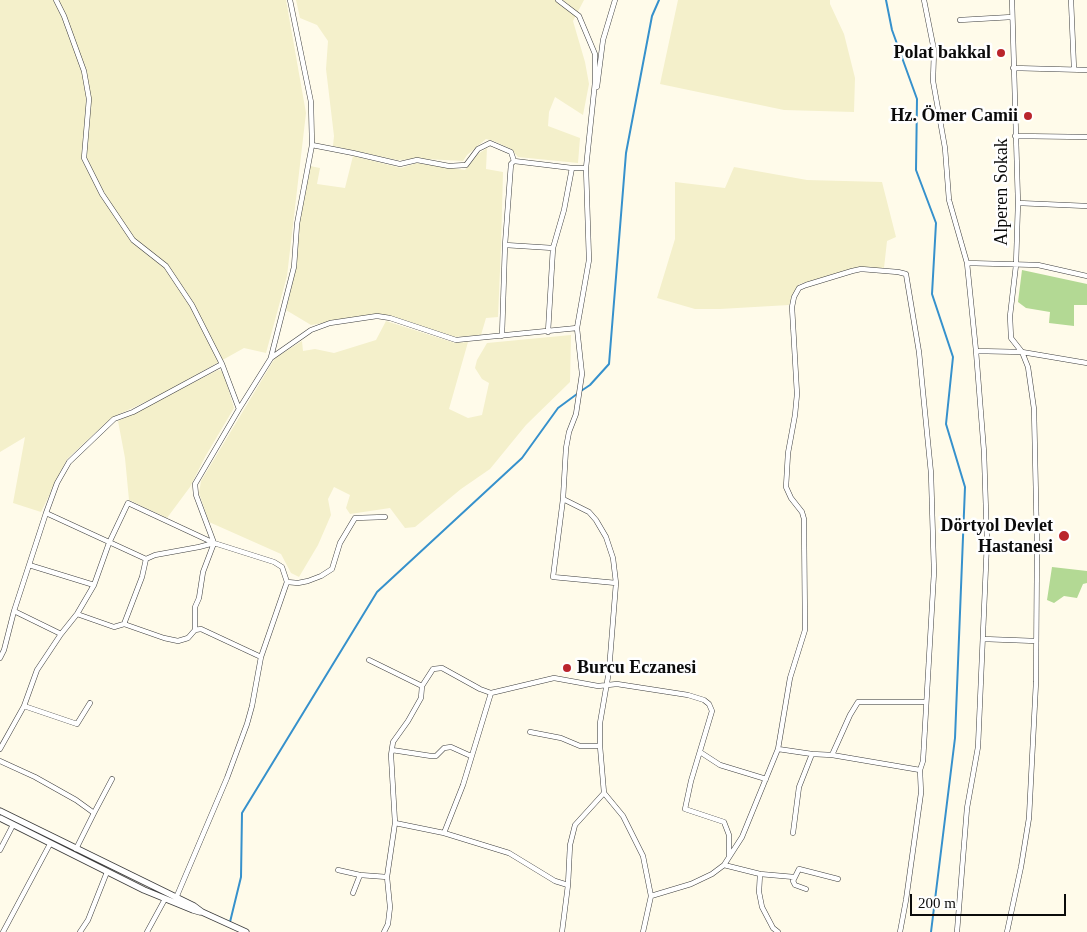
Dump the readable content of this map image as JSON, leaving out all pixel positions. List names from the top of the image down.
{
  "streets": {
    "street": ["Alperen Sokak"]
  },
  "places": [
    "Polat bakkal",
    "Hz. Ömer Camii",
    "Dörtyol Devlet Hastanesi",
    "Burcu Eczanesi"
  ],
  "scale_bar": "200 m"
}
